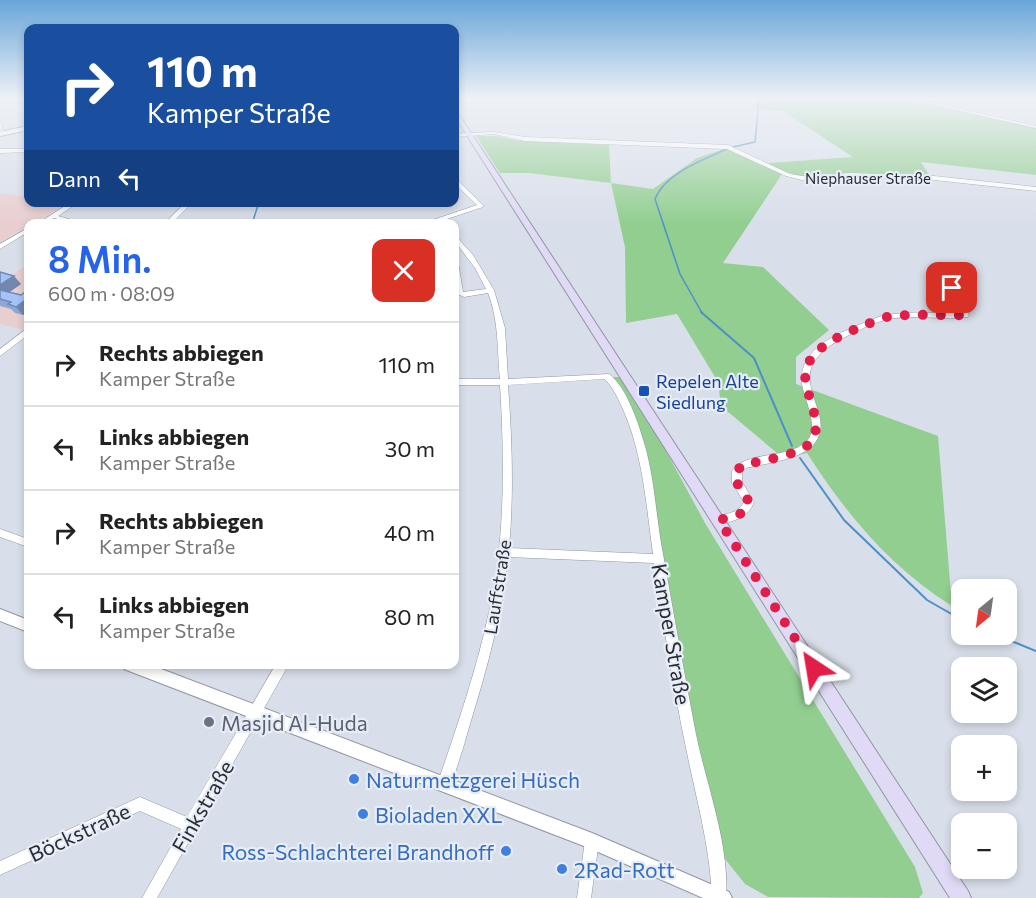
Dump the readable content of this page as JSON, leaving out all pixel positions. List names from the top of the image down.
{
  "streets": {
    "street": [
      "Niephauser Straße",
      "Lauffstraße",
      "Kamper Straße",
      "Finkstraße",
      "Böckstraße"
    ]
  },
  "crossings": [
    ["Lauffstraße", "Kamper Straße"],
    ["Finkstraße", "Böckstraße"]
  ],
  "places": {
    "transit": ["Repelen Alte Siedlung"],
    "other": [
      "Masjid Al-Huda",
      "Naturmetzgerei Hüsch",
      "Bioladen XXL",
      "Ross-Schlachterei Brandhoff",
      "2Rad-Rott"
    ]
  },
  "north": "bottom left",
  "page": {
    "turn": ["110 m", "Kamper Straße"],
    "then": "Dann",
    "heading": ["8 Min.", "600 m · 08:09"],
    "list": [
      {
        "name": "Rechts abbiegen",
        "note": "Kamper Straße",
        "value": "110 m"
      },
      {
        "name": "Links abbiegen",
        "note": "Kamper Straße",
        "value": "30 m"
      },
      {
        "name": "Rechts abbiegen",
        "note": "Kamper Straße",
        "value": "40 m"
      },
      {
        "name": "Links abbiegen",
        "note": "Kamper Straße",
        "value": "80 m"
      }
    ],
    "map_buttons": ["+", "−"]
  }
}
